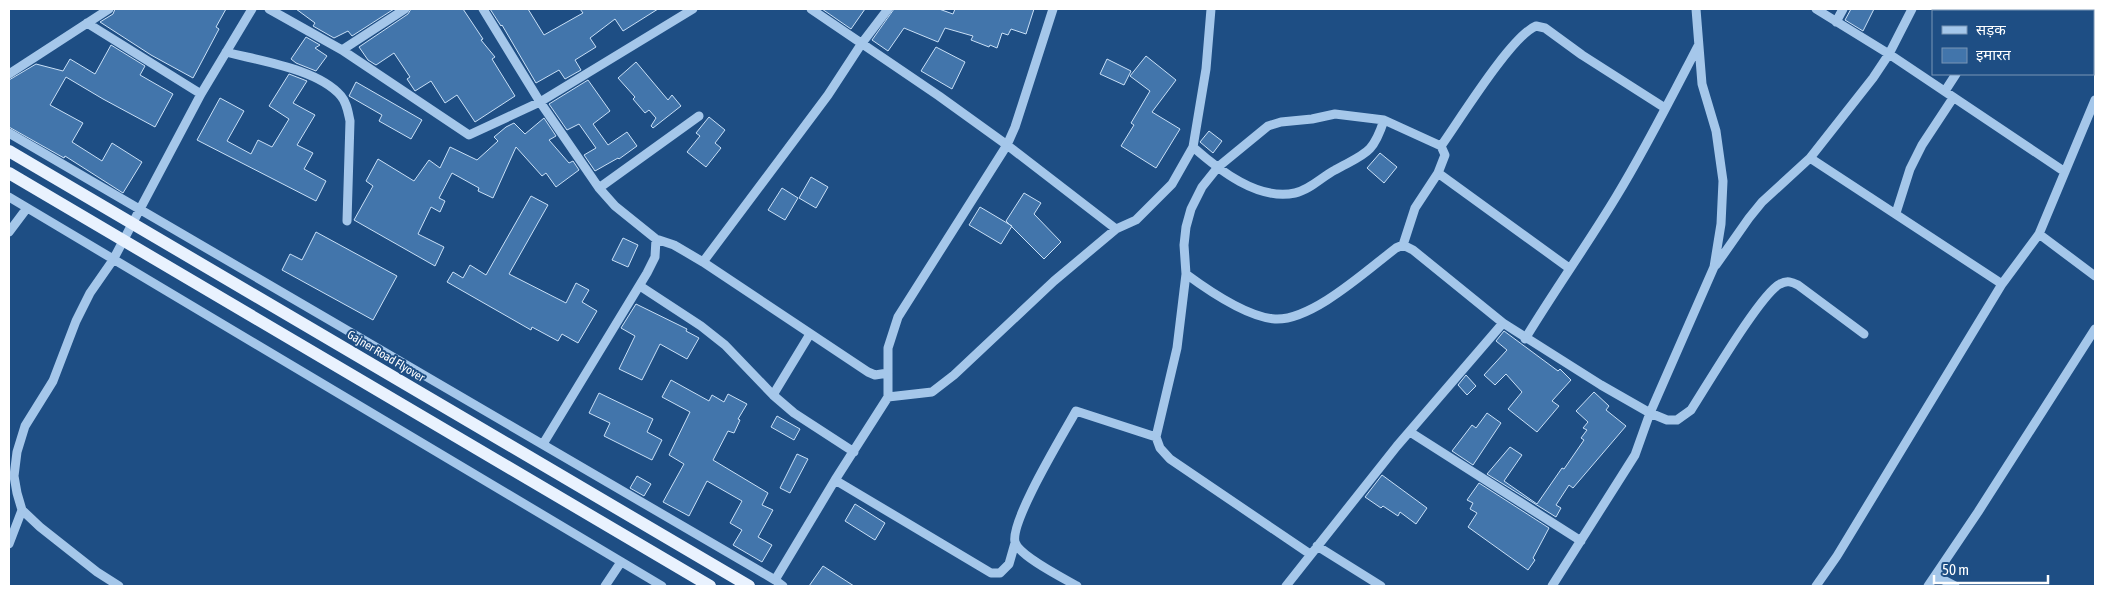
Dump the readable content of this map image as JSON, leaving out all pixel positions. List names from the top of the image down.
{
  "streets": {
    "main road": ["Gajner Road Flyover"]
  },
  "legend": ["सड़क", "इमारत"],
  "scale_bar": "50 m"
}
